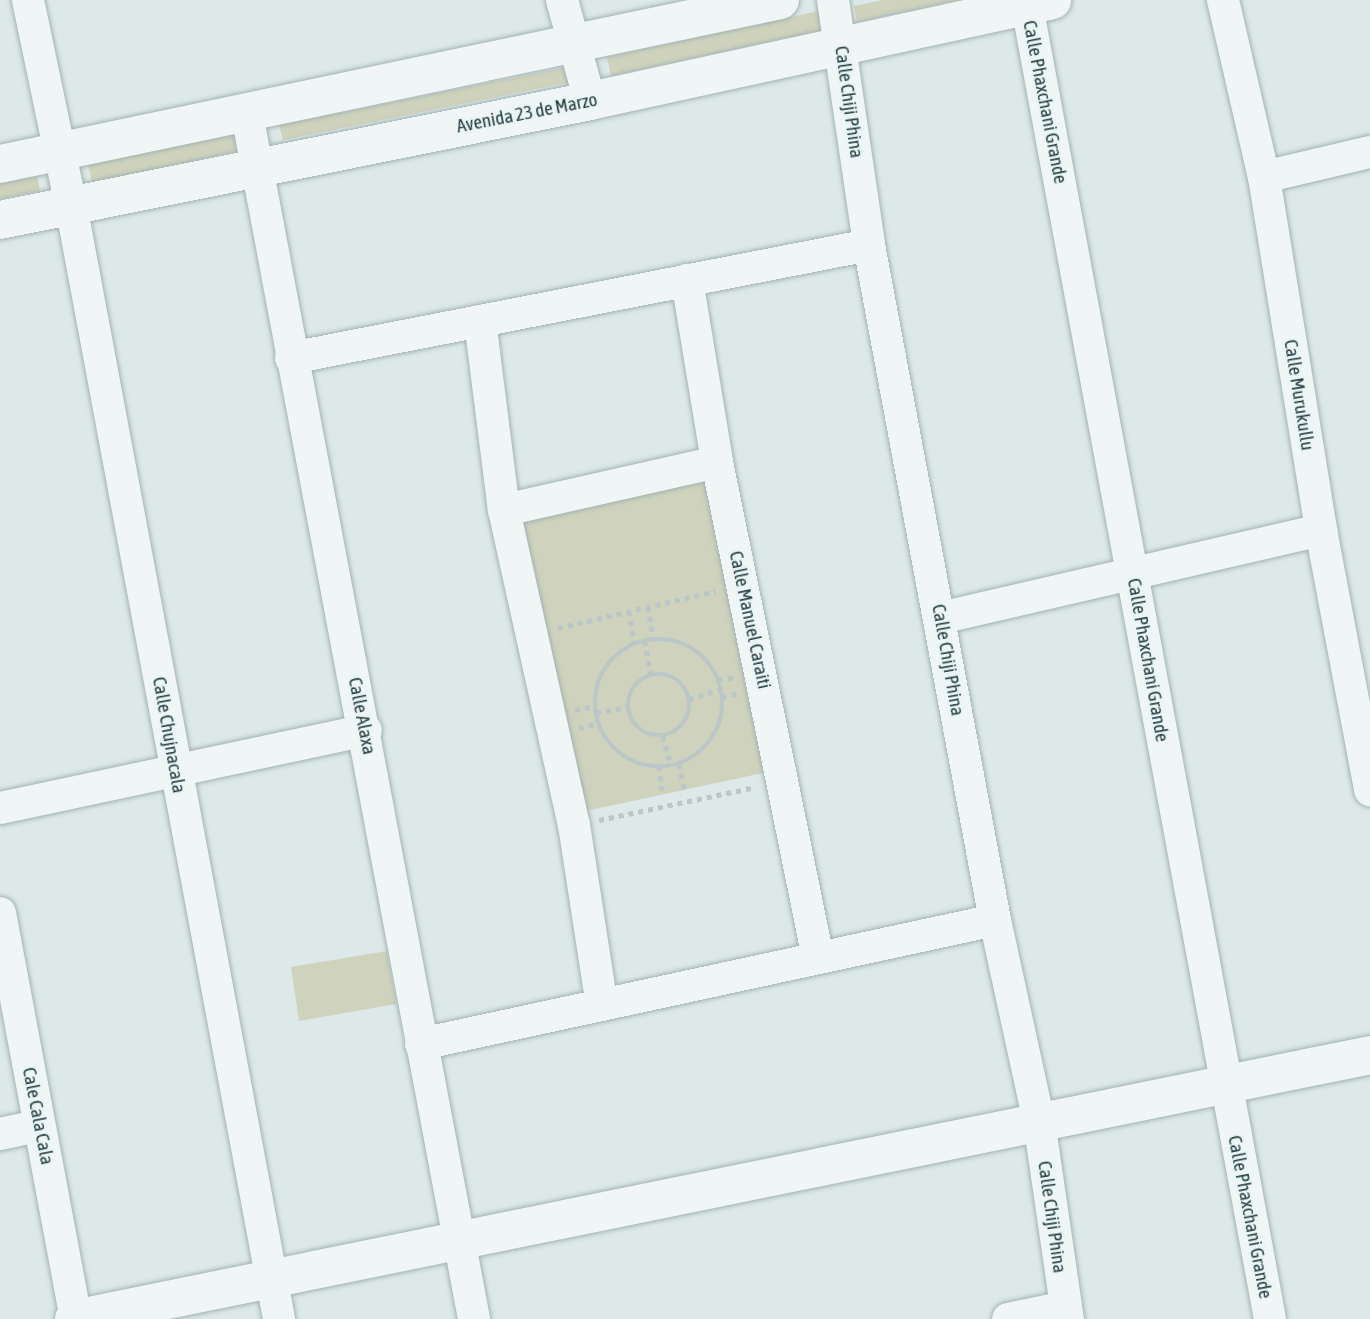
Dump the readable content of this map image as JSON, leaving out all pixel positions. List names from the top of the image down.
{
  "streets": {
    "street": [
      "Calle Chiji Phina",
      "Calle Phaxchani Grande",
      "Avenida 23 de Marzo",
      "Calle Murukullu",
      "Calle Manuel Caraiti",
      "Calle Alaxa",
      "Calle Chujnacala",
      "Cale Cala Cala"
    ]
  },
  "crossings": [
    ["Calle Chiji Phina", "Avenida 23 de Marzo"],
    ["Calle Phaxchani Grande", "Avenida 23 de Marzo"],
    ["Avenida 23 de Marzo", "Calle Alaxa"],
    ["Avenida 23 de Marzo", "Calle Chujnacala"]
  ]
}
